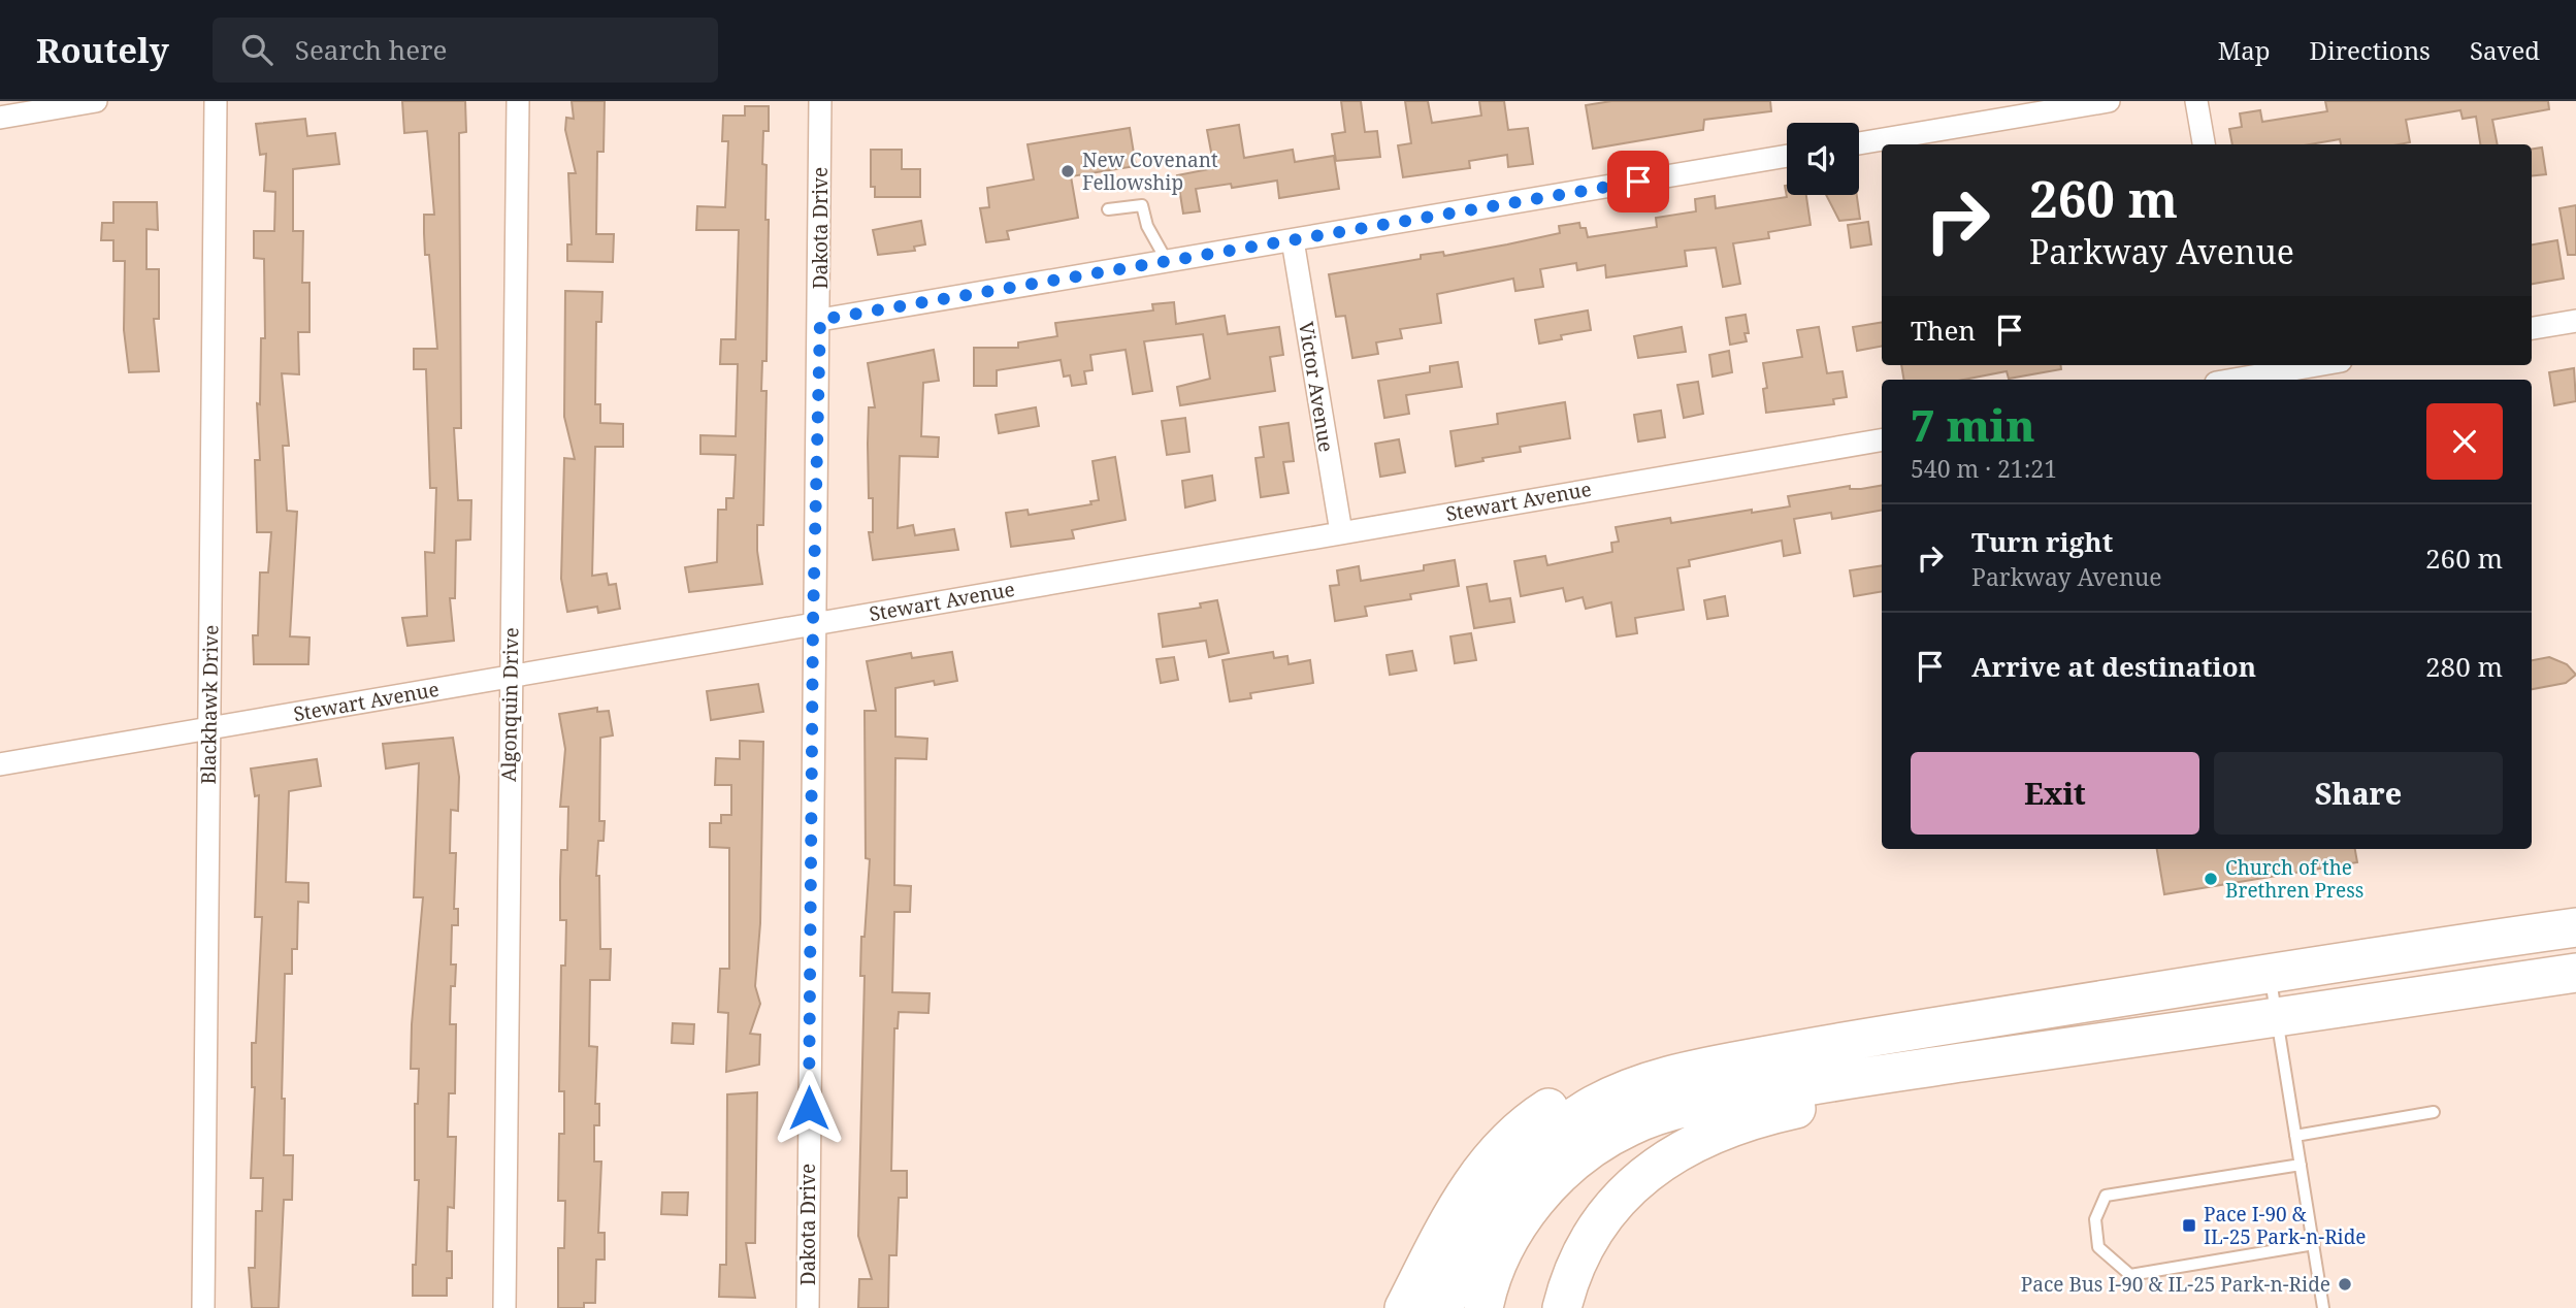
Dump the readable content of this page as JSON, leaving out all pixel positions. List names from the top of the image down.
{
  "streets": {
    "street": [
      "Dakota Drive",
      "Victor Avenue",
      "Stewart Avenue",
      "Blackhawk Drive",
      "Algonquin Drive"
    ]
  },
  "crossings": [
    ["Dakota Drive", "Stewart Avenue"],
    ["Victor Avenue", "Stewart Avenue"],
    ["Stewart Avenue", "Blackhawk Drive"],
    ["Stewart Avenue", "Algonquin Drive"]
  ],
  "places": {
    "other": ["New Covenant Fellowship", "Church of the Brethren Press", "Pace Bus I-90 & IL-25 Park-n-Ride"],
    "transit": ["Pace I-90 & IL-25 Park-n-Ride"]
  },
  "page": {
    "header": "Routely",
    "search": "Search here",
    "nav": ["Map", "Directions", "Saved"],
    "turn": ["260 m", "Parkway Avenue"],
    "then": "Then",
    "heading": ["7 min", "540 m · 21:21"],
    "list": [
      {
        "name": "Turn right",
        "note": "Parkway Avenue",
        "value": "260 m"
      },
      {
        "name": "Arrive at destination",
        "value": "280 m"
      }
    ],
    "buttons": ["Exit", "Share"]
  }
}
